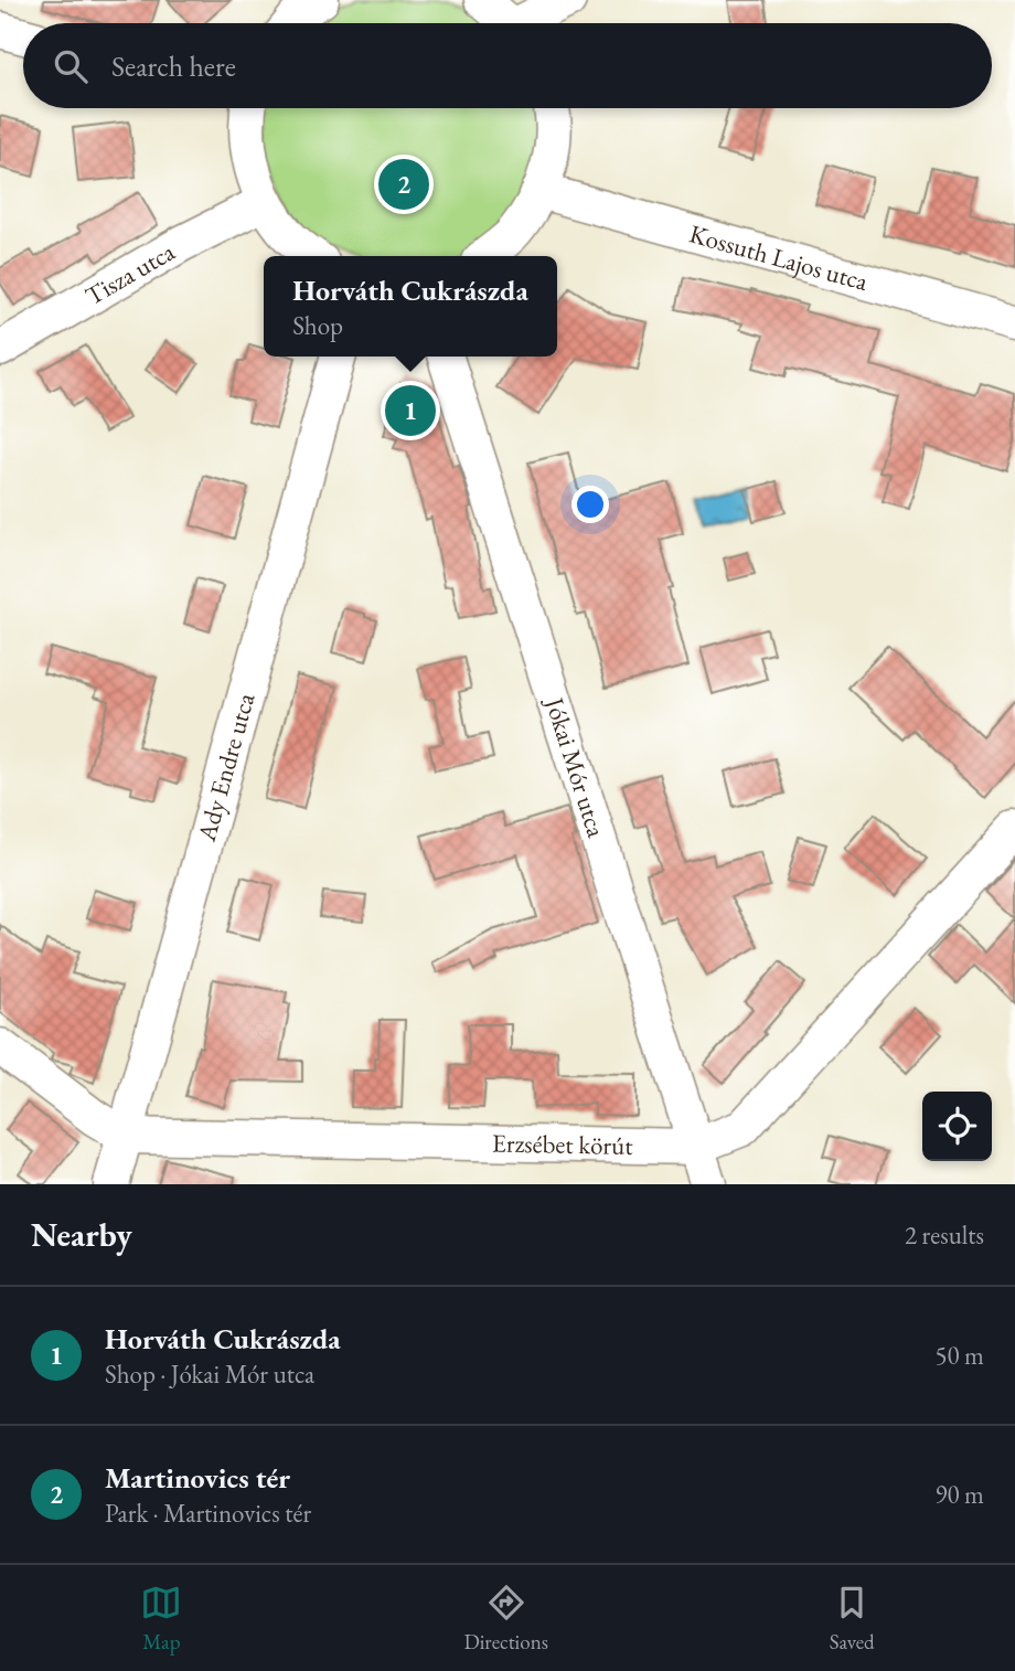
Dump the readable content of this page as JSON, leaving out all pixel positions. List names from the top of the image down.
{
  "streets": {
    "street": [
      "Kossuth Lajos utca",
      "Tisza utca",
      "Ady Endre utca",
      "Jókai Mór utca",
      "Erzsébet körút"
    ]
  },
  "crossings": [
    ["Ady Endre utca", "Erzsébet körút"],
    ["Jókai Mór utca", "Erzsébet körút"]
  ],
  "page": {
    "search": "Search here",
    "pins": ["2", "1"],
    "popup": ["Horváth Cukrászda", "Shop"],
    "heading": ["Nearby", "2 results"],
    "list": [
      {
        "mark": "1",
        "name": "Horváth Cukrászda",
        "note": "Shop · Jókai Mór utca",
        "value": "50 m"
      },
      {
        "mark": "2",
        "name": "Martinovics tér",
        "note": "Park · Martinovics tér",
        "value": "90 m"
      }
    ],
    "nav": ["Map", "Directions", "Saved"]
  }
}
